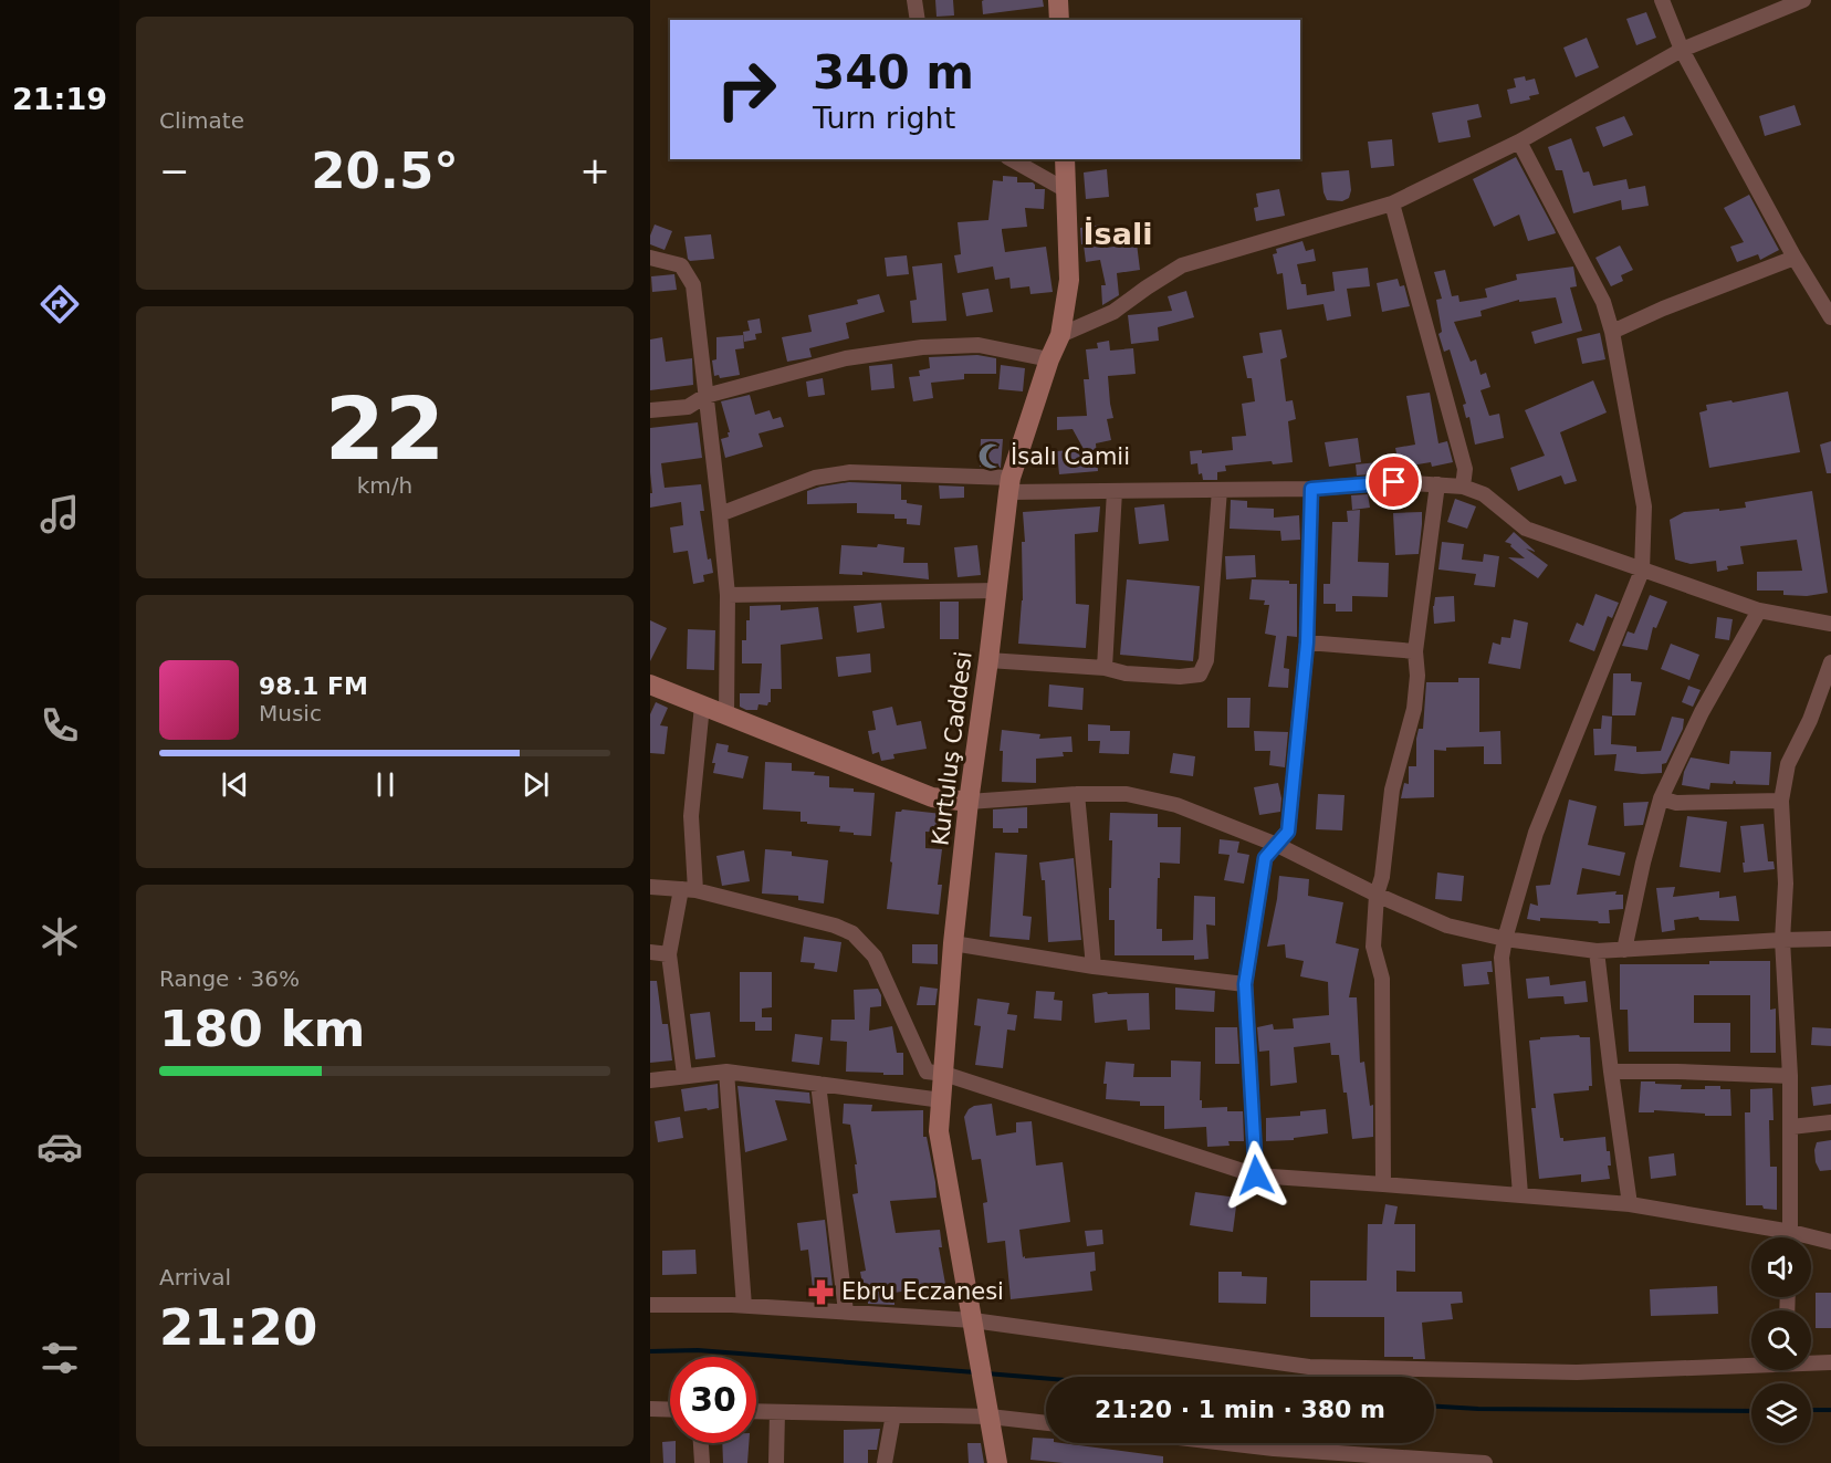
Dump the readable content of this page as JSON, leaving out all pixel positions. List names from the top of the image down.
{
  "streets": {
    "main road": ["Kurtuluş Caddesi"]
  },
  "districts": ["İsali"],
  "places": {
    "mosque": ["İsalı Camii"],
    "pharmacy": ["Ebru Eczanesi"]
  },
  "page": {
    "tabs": "21:19",
    "tile": [
      "Climate",
      ["22", "km/h"],
      ["Range · 36%", "180 km"],
      ["Arrival", "21:20"]
    ],
    "turn": ["340 m", "Turn right"],
    "heat": ["−", "20.5°", "+"],
    "song": ["98.1 FM", "Music"],
    "limit": "30",
    "trip": "21:20 · 1 min · 380 m"
  }
}
